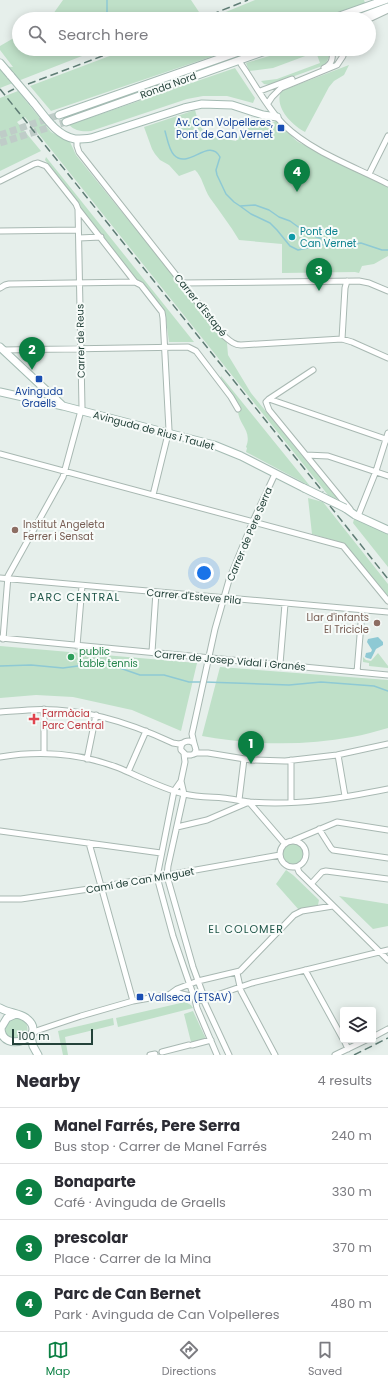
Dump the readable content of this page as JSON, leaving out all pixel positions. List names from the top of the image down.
{
  "streets": {
    "street": [
      "Ronda Nord",
      "Carrer d'Estapé",
      "Carrer de Reus",
      "Avinguda de Rius i Taulet",
      "Carrer de Pere Serra",
      "Carrer d'Esteve Pila",
      "Carrer de Josep Vidal i Granés",
      "Camí de Can Minguet"
    ]
  },
  "crossings": [
    ["Carrer de Reus", "Avinguda de Rius i Taulet"],
    ["Carrer de Reus", "Carrer d'Esteve Pila"],
    ["Carrer de Reus", "Carrer de Josep Vidal i Granés"],
    ["Avinguda de Rius i Taulet", "Carrer de Pere Serra"],
    ["Carrer de Pere Serra", "Carrer d'Esteve Pila"],
    ["Carrer de Pere Serra", "Carrer de Josep Vidal i Granés"]
  ],
  "districts": ["PARC CENTRAL", "EL COLOMER"],
  "places": {
    "transit": ["Av. Can Volpelleres, Pont de Can Vernet", "Avinguda Graells", "Vallseca (ETSAV)"],
    "other": [
      "Pont de Can Vernet",
      "Institut Angeleta Ferrer i Sensat",
      "Llar d'infants El Tricicle",
      "public table tennis"
    ],
    "health": ["Farmàcia Parc Central"]
  },
  "scale_bar": "100 m",
  "page": {
    "search": "Search here",
    "pins": [
      "4",
      "3",
      "2",
      "1"
    ],
    "scale": "100 m",
    "heading": ["Nearby", "4 results"],
    "list": [
      {
        "mark": "1",
        "name": "Manel Farrés, Pere Serra",
        "note": "Bus stop · Carrer de Manel Farrés",
        "value": "240 m"
      },
      {
        "mark": "2",
        "name": "Bonaparte",
        "note": "Café · Avinguda de Graells",
        "value": "330 m"
      },
      {
        "mark": "3",
        "name": "prescolar",
        "note": "Place · Carrer de la Mina",
        "value": "370 m"
      },
      {
        "mark": "4",
        "name": "Parc de Can Bernet",
        "note": "Park · Avinguda de Can Volpelleres",
        "value": "480 m"
      }
    ],
    "nav": ["Map", "Directions", "Saved"]
  }
}
